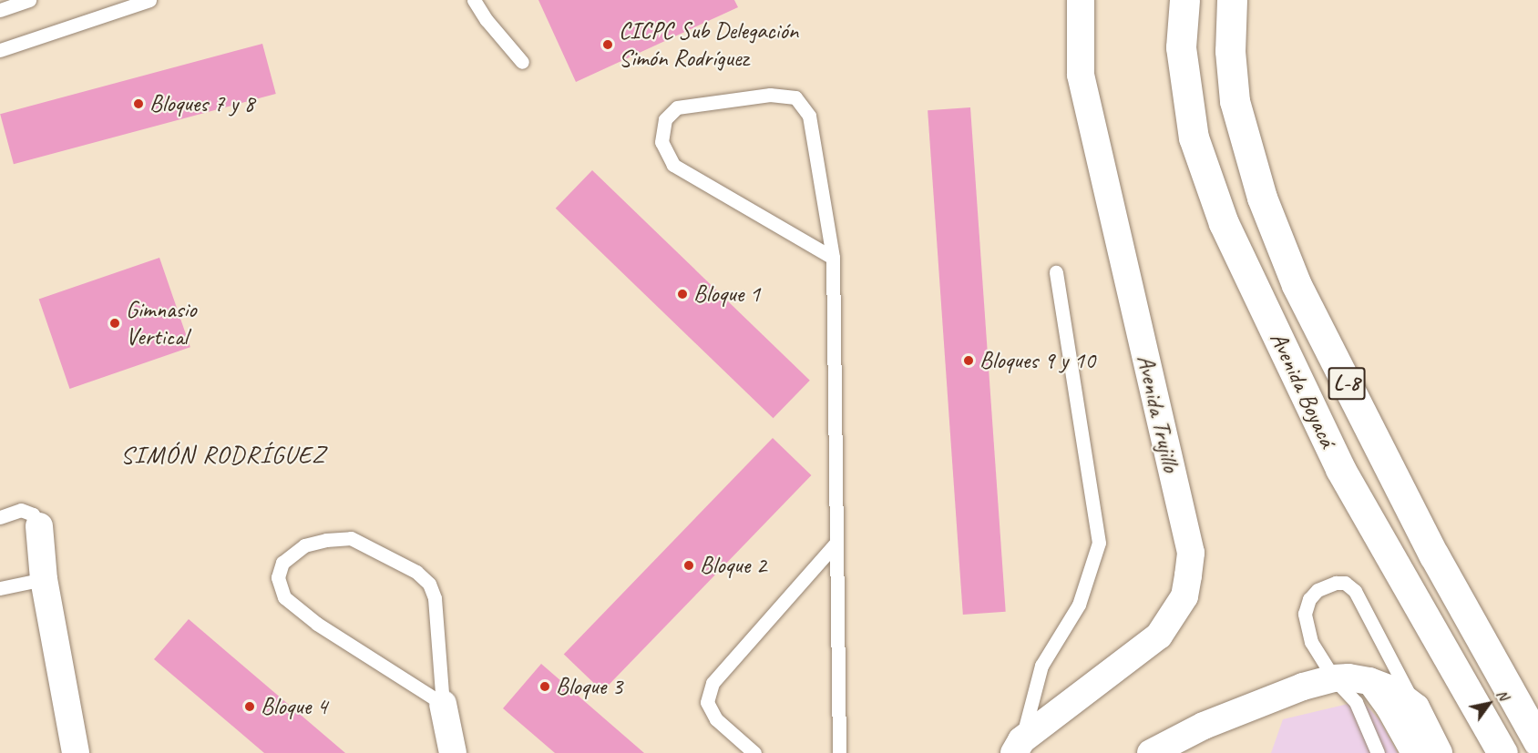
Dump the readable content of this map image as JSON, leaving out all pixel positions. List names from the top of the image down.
{
  "streets": {
    "highway": ["L-8", "Avenida Boyacá"],
    "street": ["Avenida Trujillo"]
  },
  "districts": ["SIMÓN RODRÍGUEZ"],
  "places": [
    "CICPC Sub Delegación Simón Rodríguez",
    "Bloques 7 y 8",
    "Bloque 1",
    "Gimnasio Vertical",
    "Bloques 9 y 10",
    "Bloque 2",
    "Bloque 3",
    "Bloque 4"
  ],
  "north": "top right"
}
